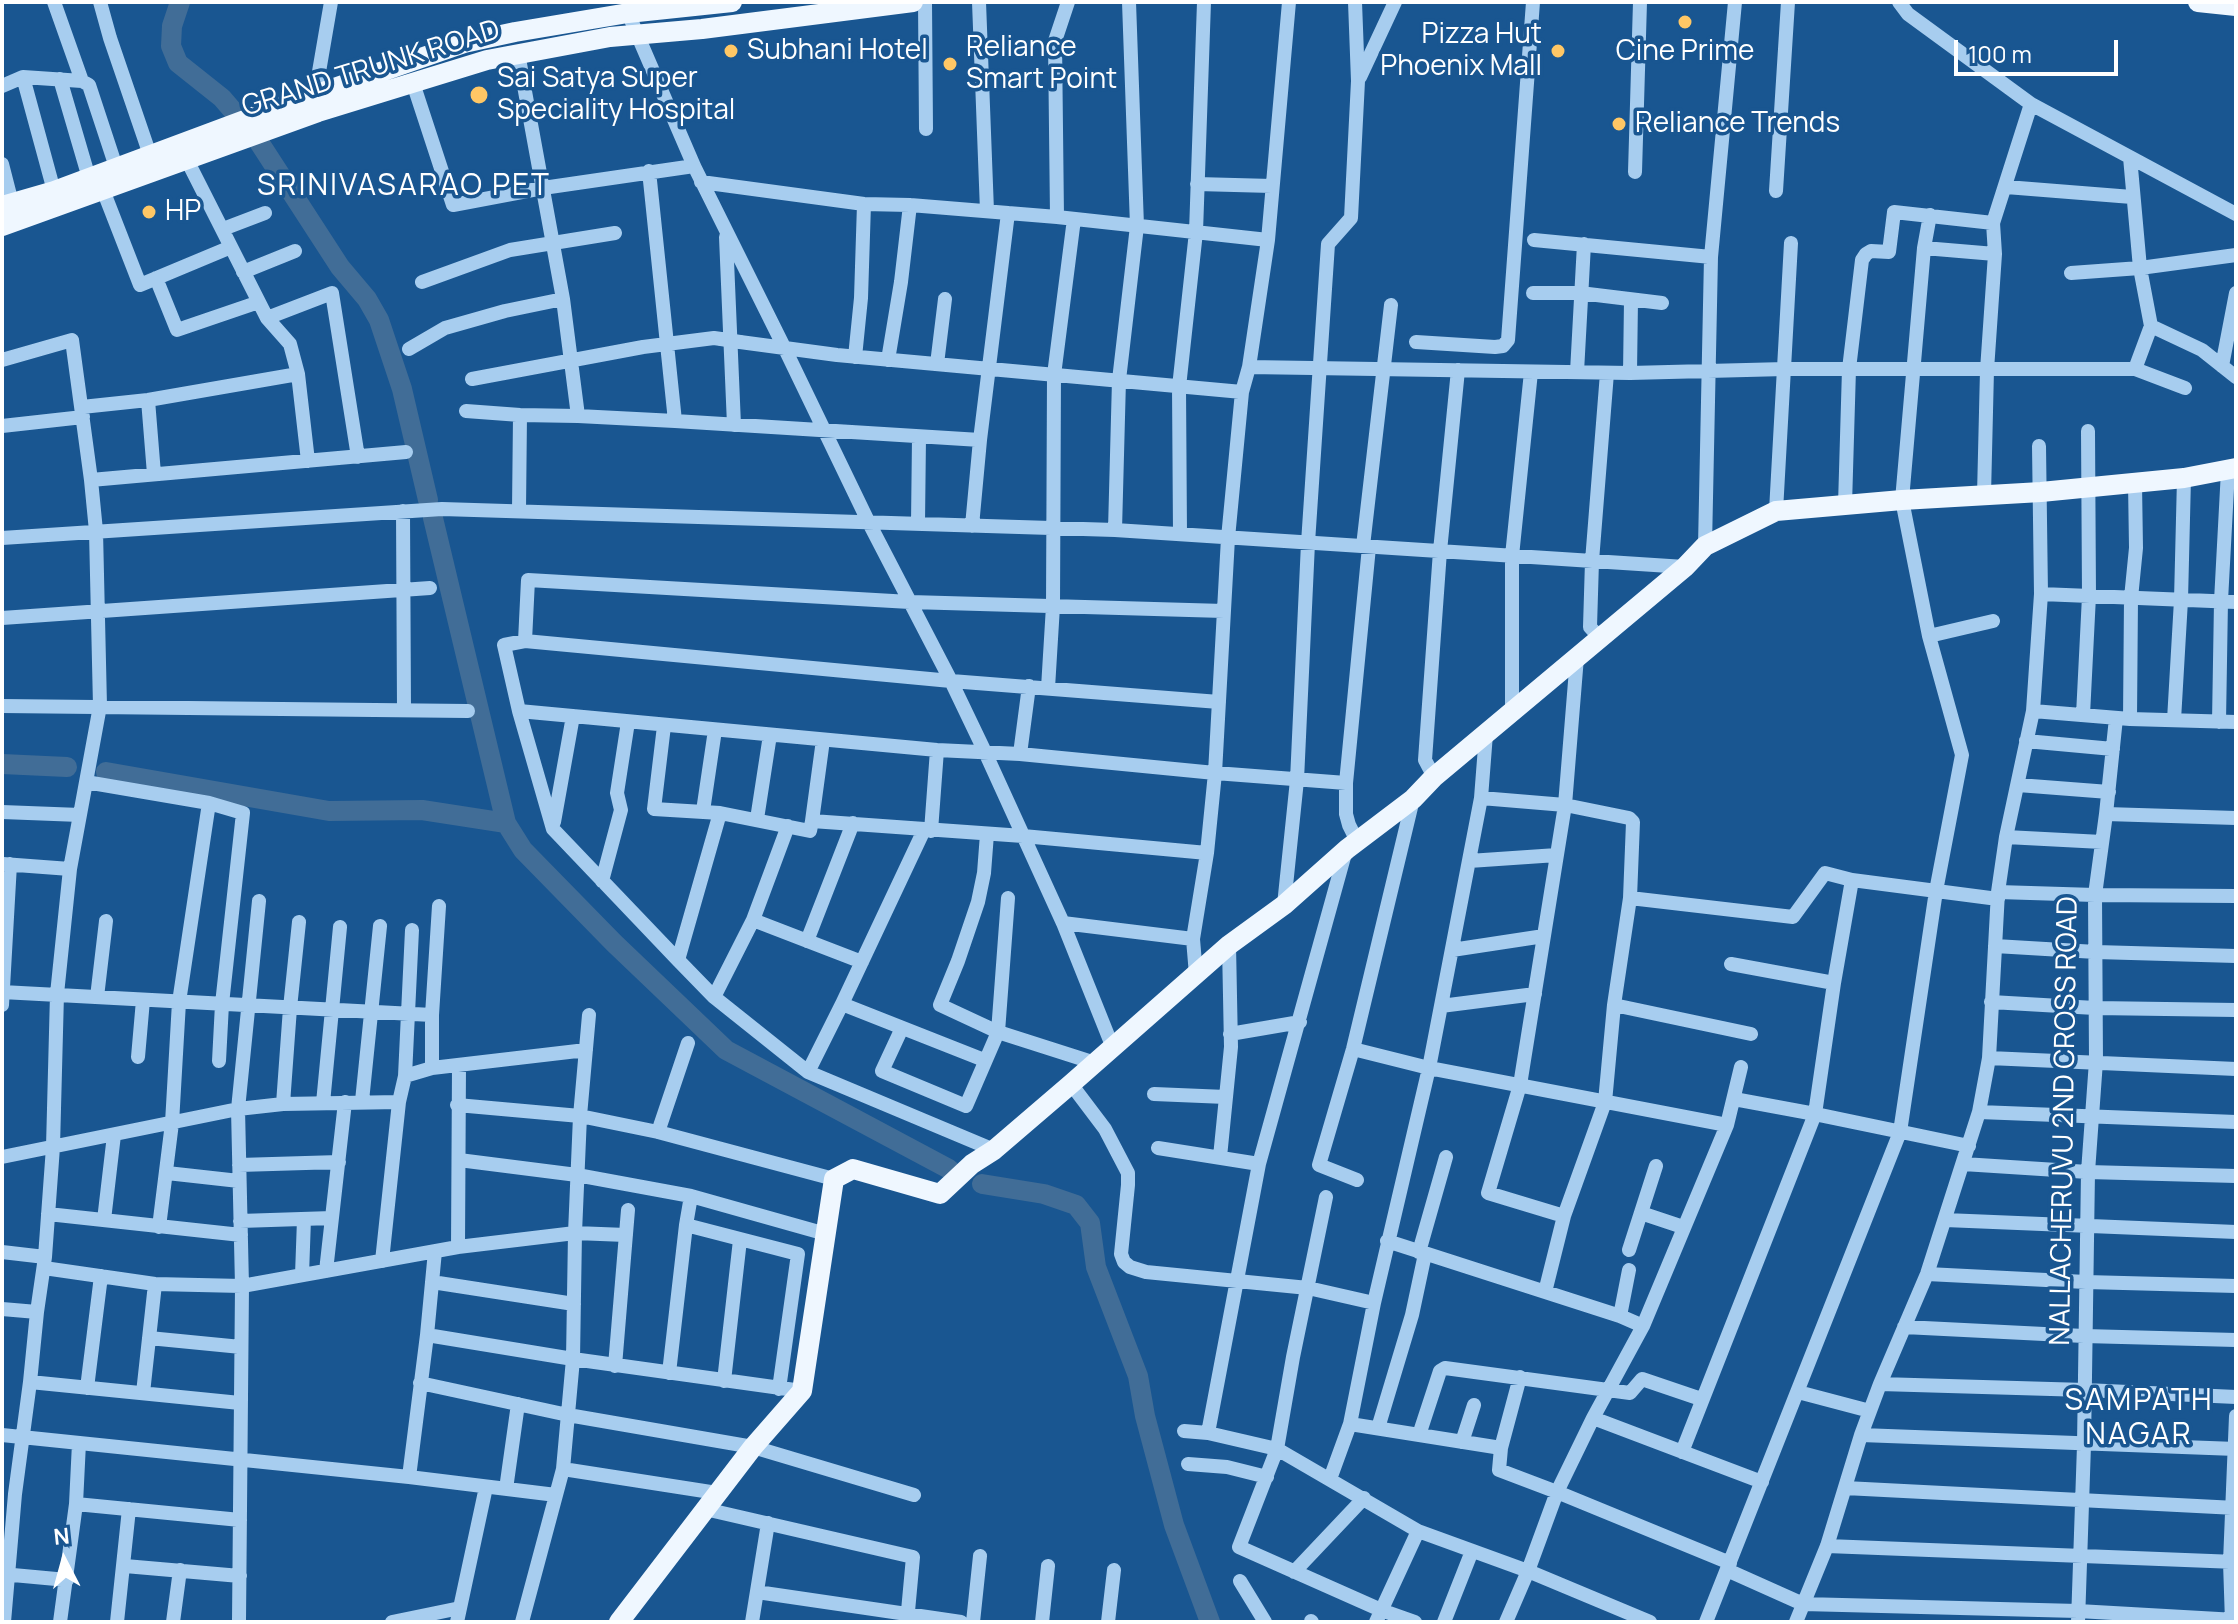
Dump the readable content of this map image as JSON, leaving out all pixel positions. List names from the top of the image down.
{
  "streets": {
    "main road": ["GRAND TRUNK ROAD"],
    "street": ["NALLACHERUVU 2ND CROSS ROAD"]
  },
  "districts": ["SRINIVASARAO PET", "SAMPATH NAGAR"],
  "places": [
    "Cine Prime",
    "Subhani Hotel",
    "Pizza Hut Phoenix Mall",
    "Reliance Smart Point",
    "Sai Satya Super Speciality Hospital",
    "Reliance Trends",
    "HP"
  ],
  "scale_bar": "100 m",
  "north": "top"
}
